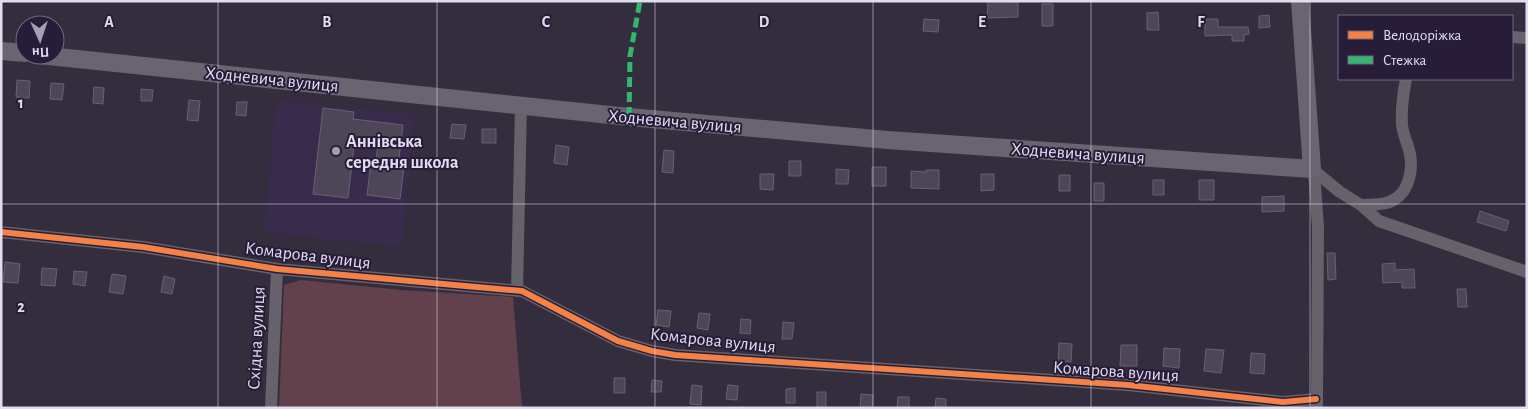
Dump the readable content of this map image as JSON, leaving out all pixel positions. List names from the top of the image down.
{
  "streets": {
    "main road": ["Ходневича вулиця"],
    "street": ["Комарова вулиця", "Східна вулиця"]
  },
  "crossings": [
    ["Комарова вулиця", "Східна вулиця"]
  ],
  "places": ["Аннівська середня школа"],
  "legend": ["Велодоріжка", "Стежка"],
  "north": "bottom",
  "grid": {
    "columns": [
      "A",
      "B",
      "C",
      "D",
      "E",
      "F"
    ],
    "rows": ["1", "2"]
  }
}
